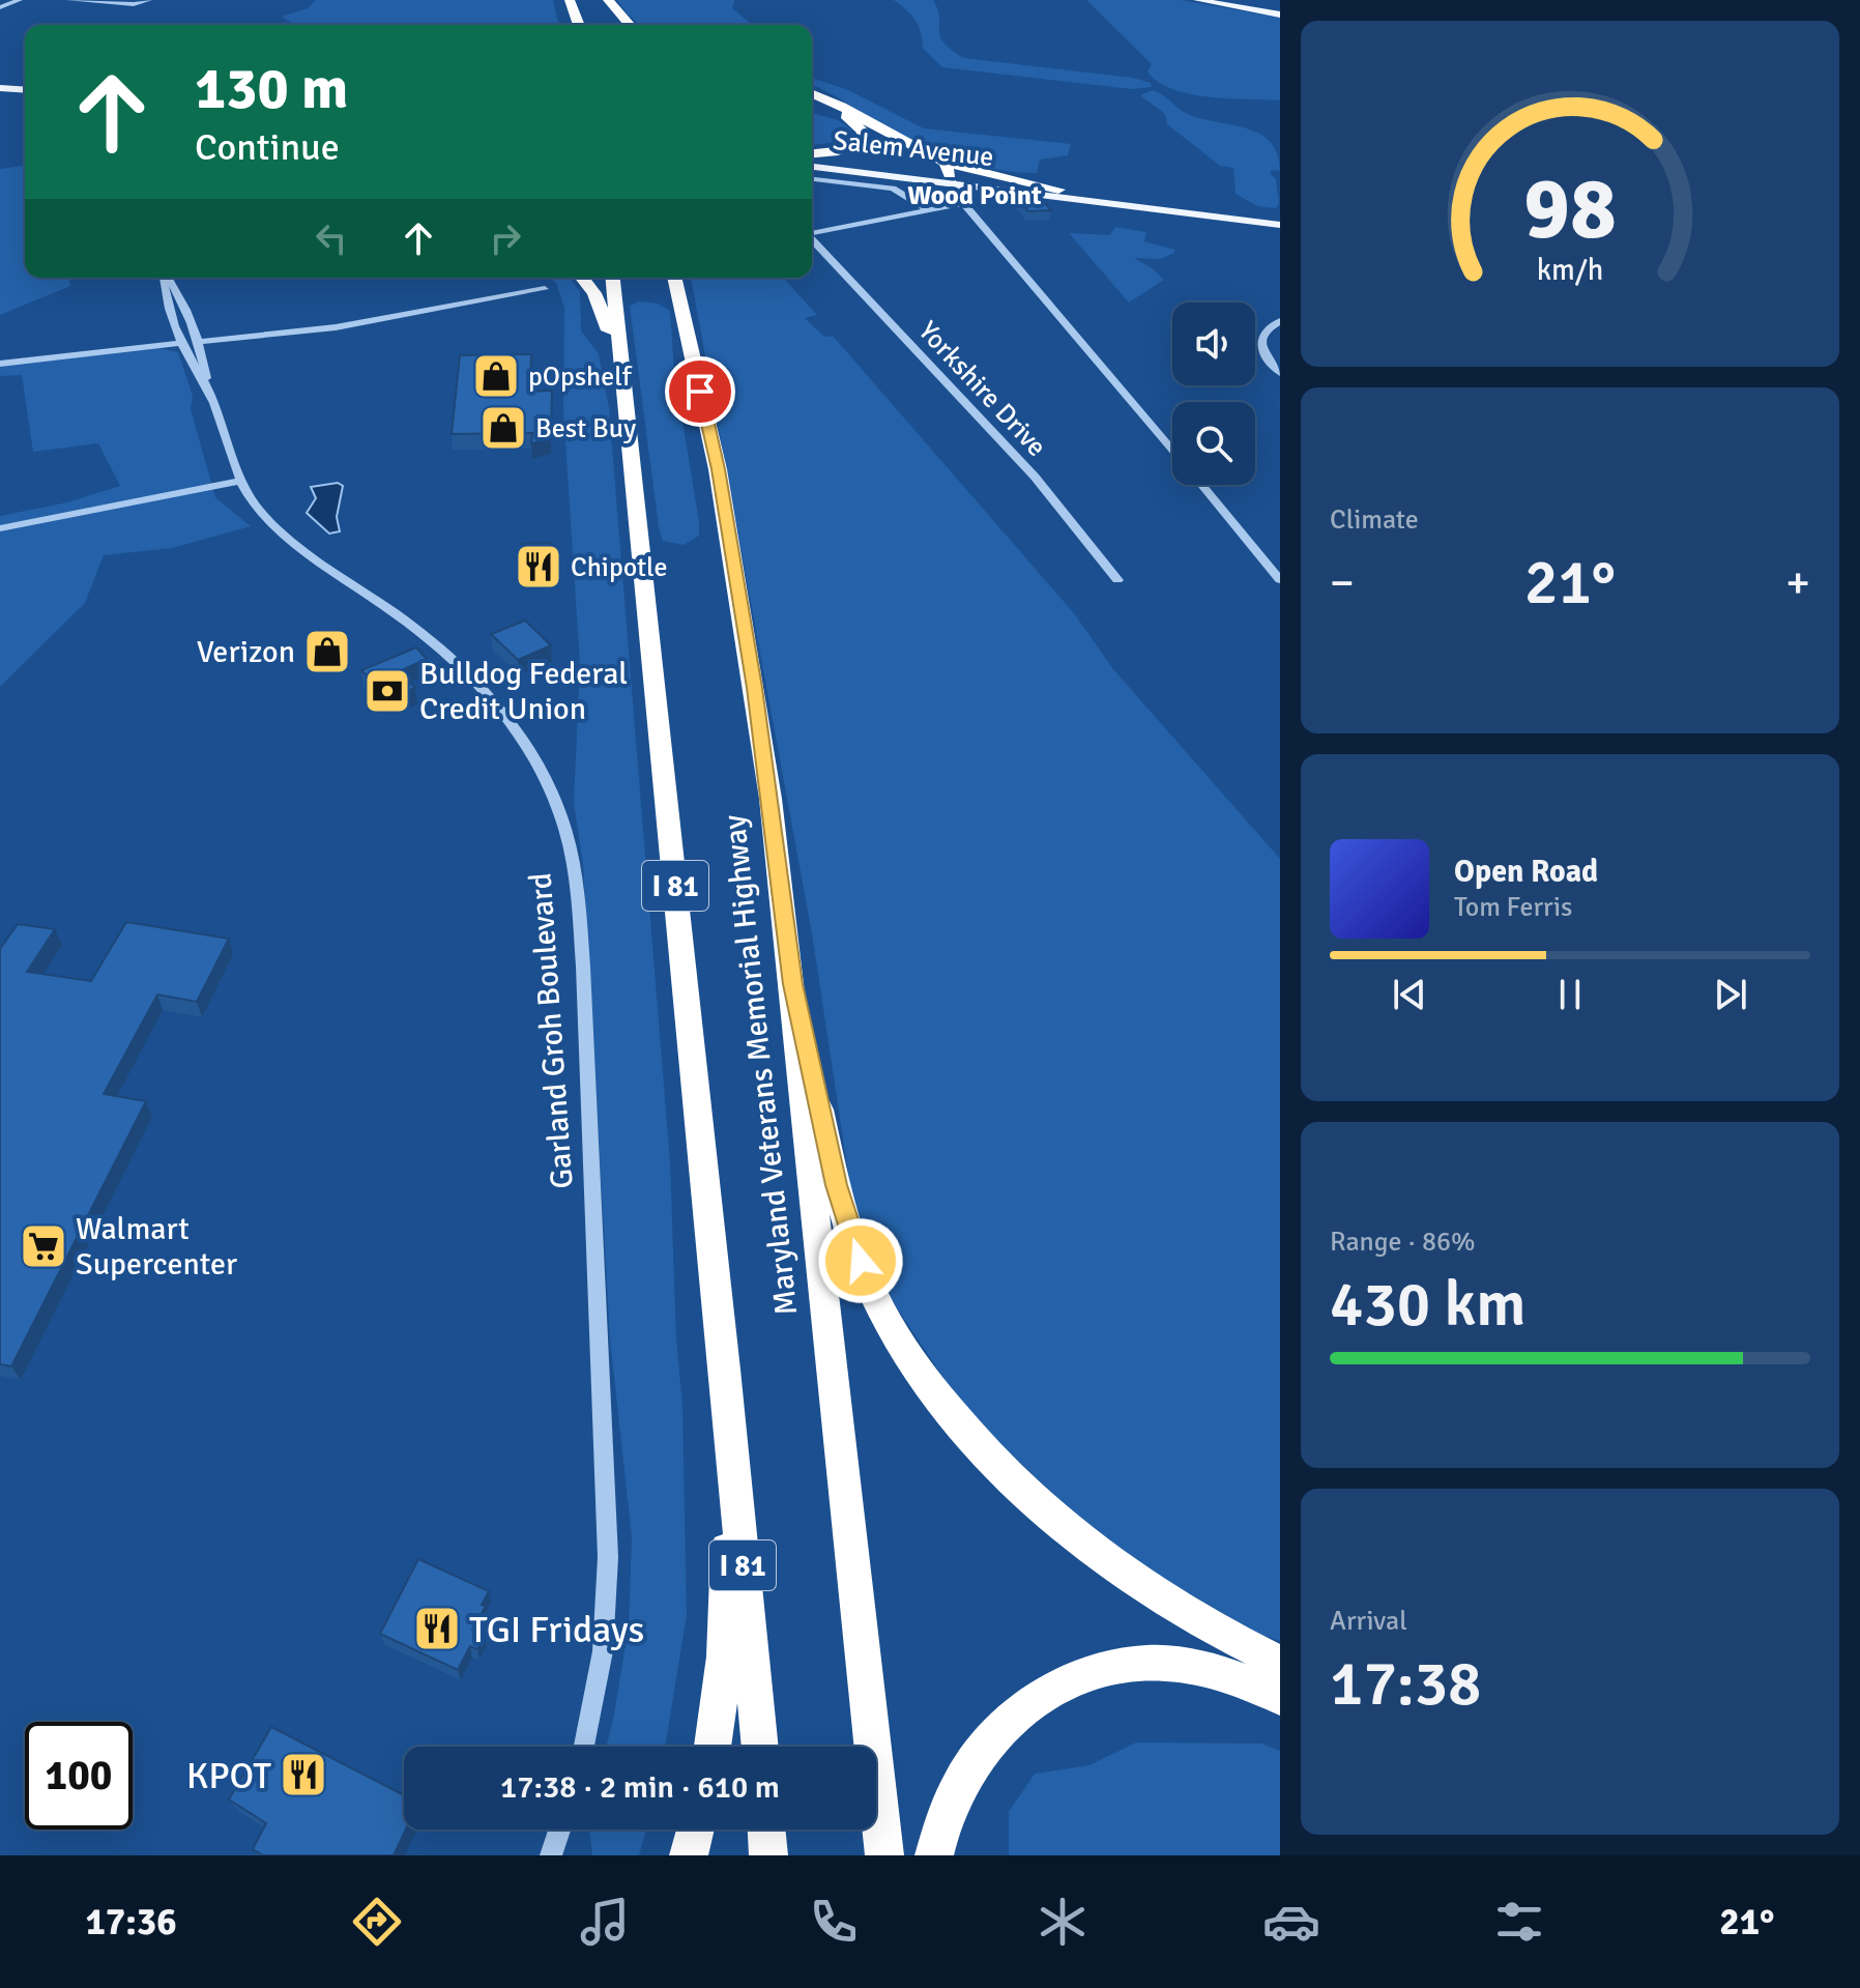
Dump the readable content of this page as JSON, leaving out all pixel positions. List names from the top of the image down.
{
  "streets": {
    "highway": ["I 81", "Maryland Veterans Memorial Highway"],
    "main road": ["Salem Avenue"],
    "street": ["Yorkshire Drive", "Garland Groh Boulevard"]
  },
  "districts": ["Wood Point"],
  "places": {
    "shop": ["pOpshelf", "Best Buy", "Verizon"],
    "restaurant": ["Chipotle", "TGI Fridays", "KPOT"],
    "bank": ["Bulldog Federal Credit Union"],
    "supermarket": ["Walmart Supercenter"]
  },
  "page": {
    "turn": ["130 m", "Continue"],
    "tile": [
      "Climate",
      ["Range · 86%", "430 km"],
      ["Arrival", "17:38"]
    ],
    "heat": ["−", "21°", "+"],
    "song": ["Open Road", "Tom Ferris"],
    "limit": "100",
    "trip": "17:38 · 2 min · 610 m",
    "tabs": ["17:36", "21°"],
    "gauge": ["98", "km/h"]
  }
}
